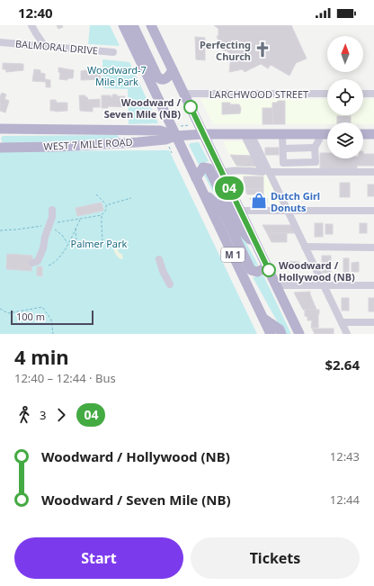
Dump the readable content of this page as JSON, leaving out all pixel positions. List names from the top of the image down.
{
  "streets": {
    "main road": ["WEST 7 MILE ROAD", "M 1"],
    "street": ["BALMORAL DRIVE", "LARCHWOOD STREET"]
  },
  "crossings": [
    ["LARCHWOOD STREET", "M 1"],
    ["WEST 7 MILE ROAD", "M 1"]
  ],
  "parks": ["Woodward-7 Mile Park", "Palmer Park"],
  "places": {
    "church": ["Perfecting Church"],
    "other": ["Woodward / Seven Mile (NB)", "Woodward / Hollywood (NB)"],
    "shop": ["Dutch Girl Donuts"]
  },
  "lines": ["bus line 04"],
  "scale_bar": "100 m",
  "north": "top",
  "page": {
    "status": "12:40",
    "on_map": "04",
    "scale": "100 m",
    "heading": ["4 min", "12:40 – 12:44 · Bus", "$2.64"],
    "legs": ["3", "04"],
    "list": [
      {
        "name": "Woodward / Hollywood (NB)",
        "value": "12:43"
      },
      {
        "name": "Woodward / Seven Mile (NB)",
        "value": "12:44"
      }
    ],
    "buttons": ["Start", "Tickets"]
  }
}
